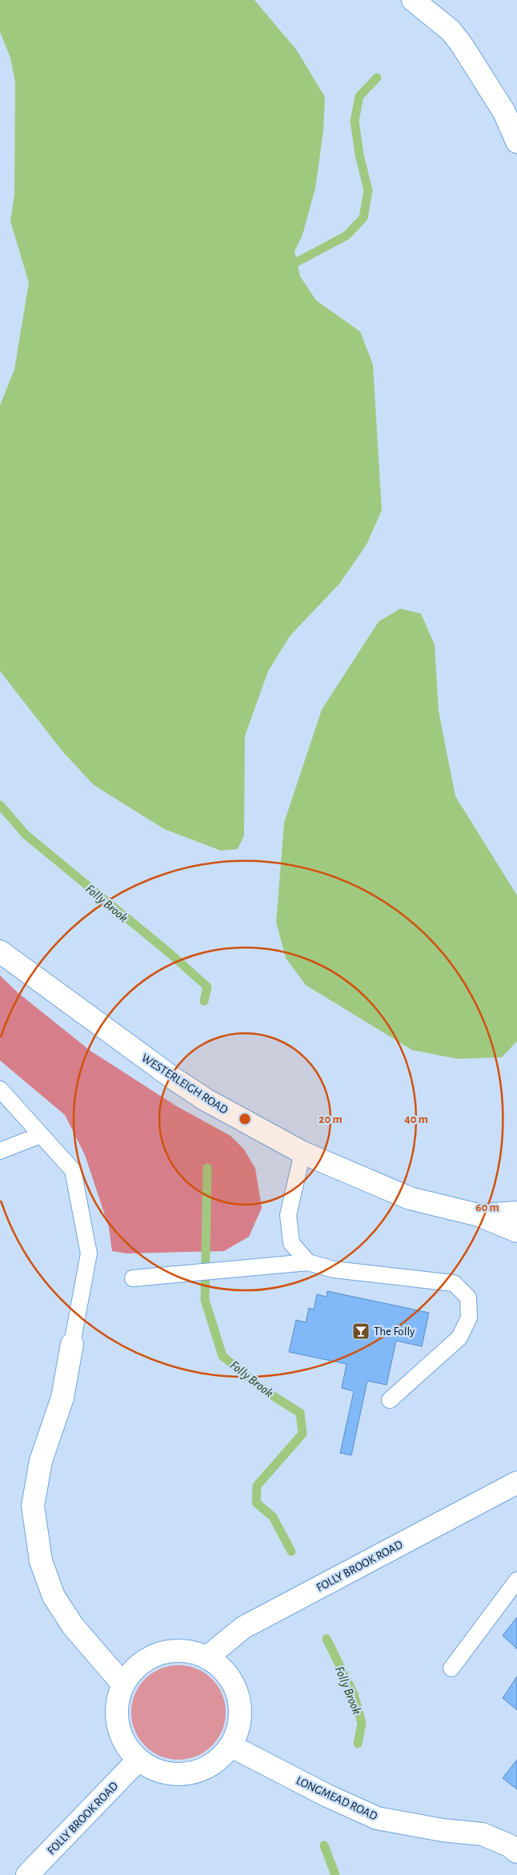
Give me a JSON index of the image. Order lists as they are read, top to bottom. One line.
{"streets":{"street":["WESTERLEIGH ROAD","FOLLY BROOK ROAD","LONGMEAD ROAD"]},"crossings":[["FOLLY BROOK ROAD","LONGMEAD ROAD"]],"water":["Folly Brook"],"places":{"bar":["The Folly"]},"rings":["20 m","40 m","60 m"]}
